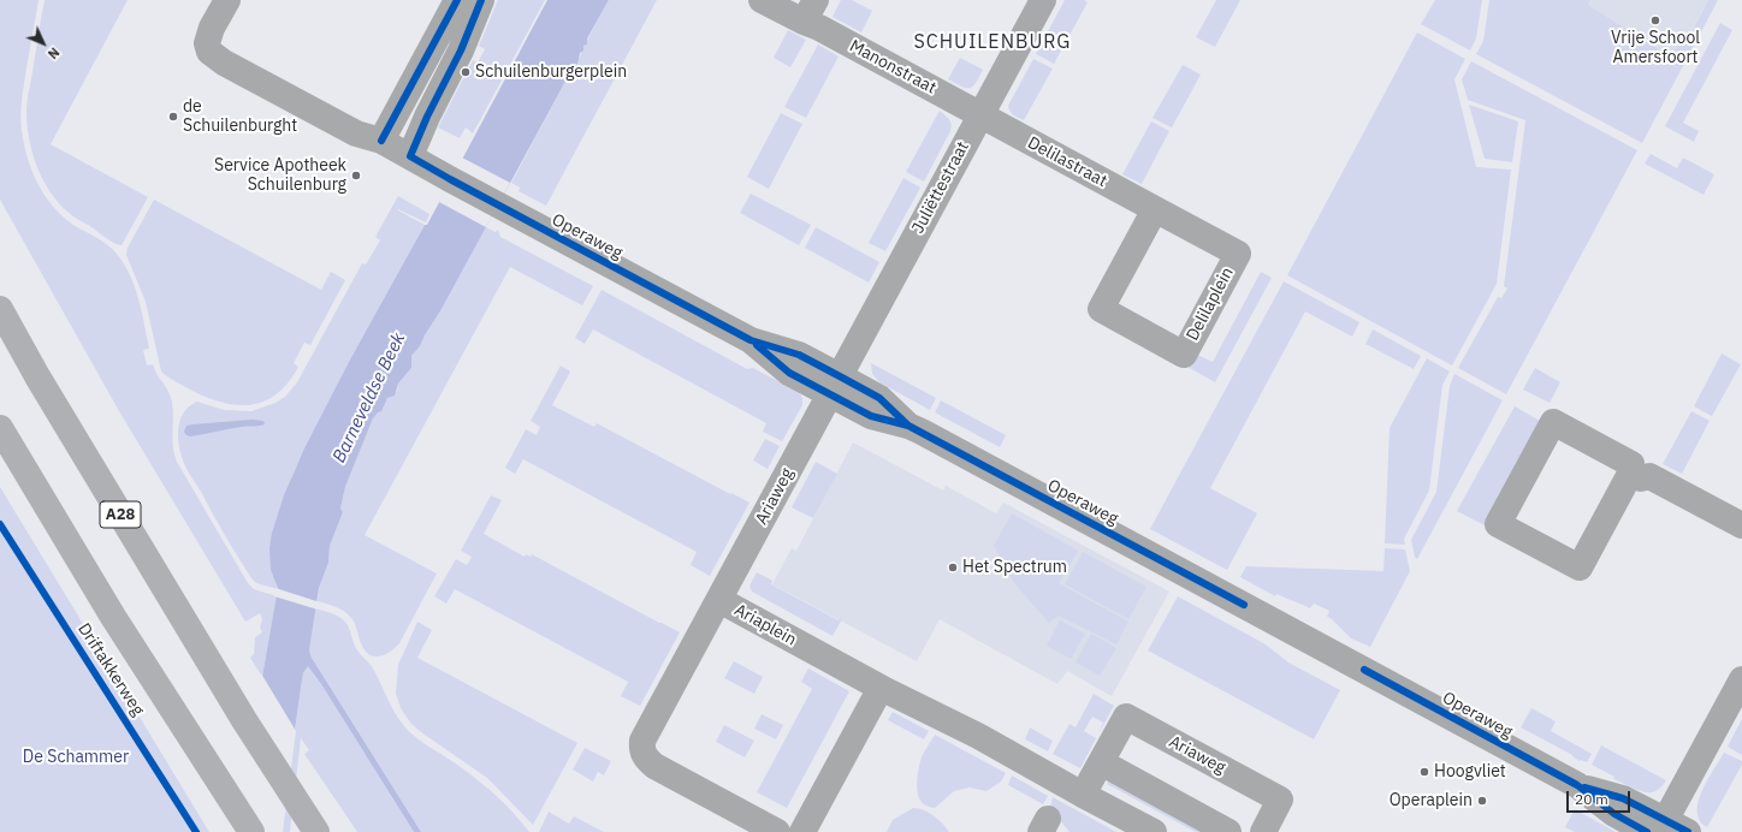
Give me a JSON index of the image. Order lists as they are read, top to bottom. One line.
{"streets":{"highway":["A28"],"street":["Manonstraat","Delilastraat","Juliëttestraat","Operaweg","Delilaplein","Ariaweg","Ariaplein"],"cycle path":["Driftakkerweg"]},"crossings":[["Manonstraat","Delilastraat"],["Manonstraat","Juliëttestraat"],["Delilastraat","Juliëttestraat"],["Delilastraat","Delilaplein"],["Juliëttestraat","Operaweg"],["Juliëttestraat","Ariaweg"],["Operaweg","Ariaweg"],["Ariaweg","Ariaplein"]],"districts":["SCHUILENBURG"],"water":["Barneveldse Beek"],"parks":["De Schammer"],"places":["Vrije School Amersfoort","Schuilenburgerplein","de Schuilenburght","Service Apotheek Schuilenburg","Het Spectrum","Hoogvliet","Operaplein"],"scale_bar":"20 m","north":"bottom right"}
